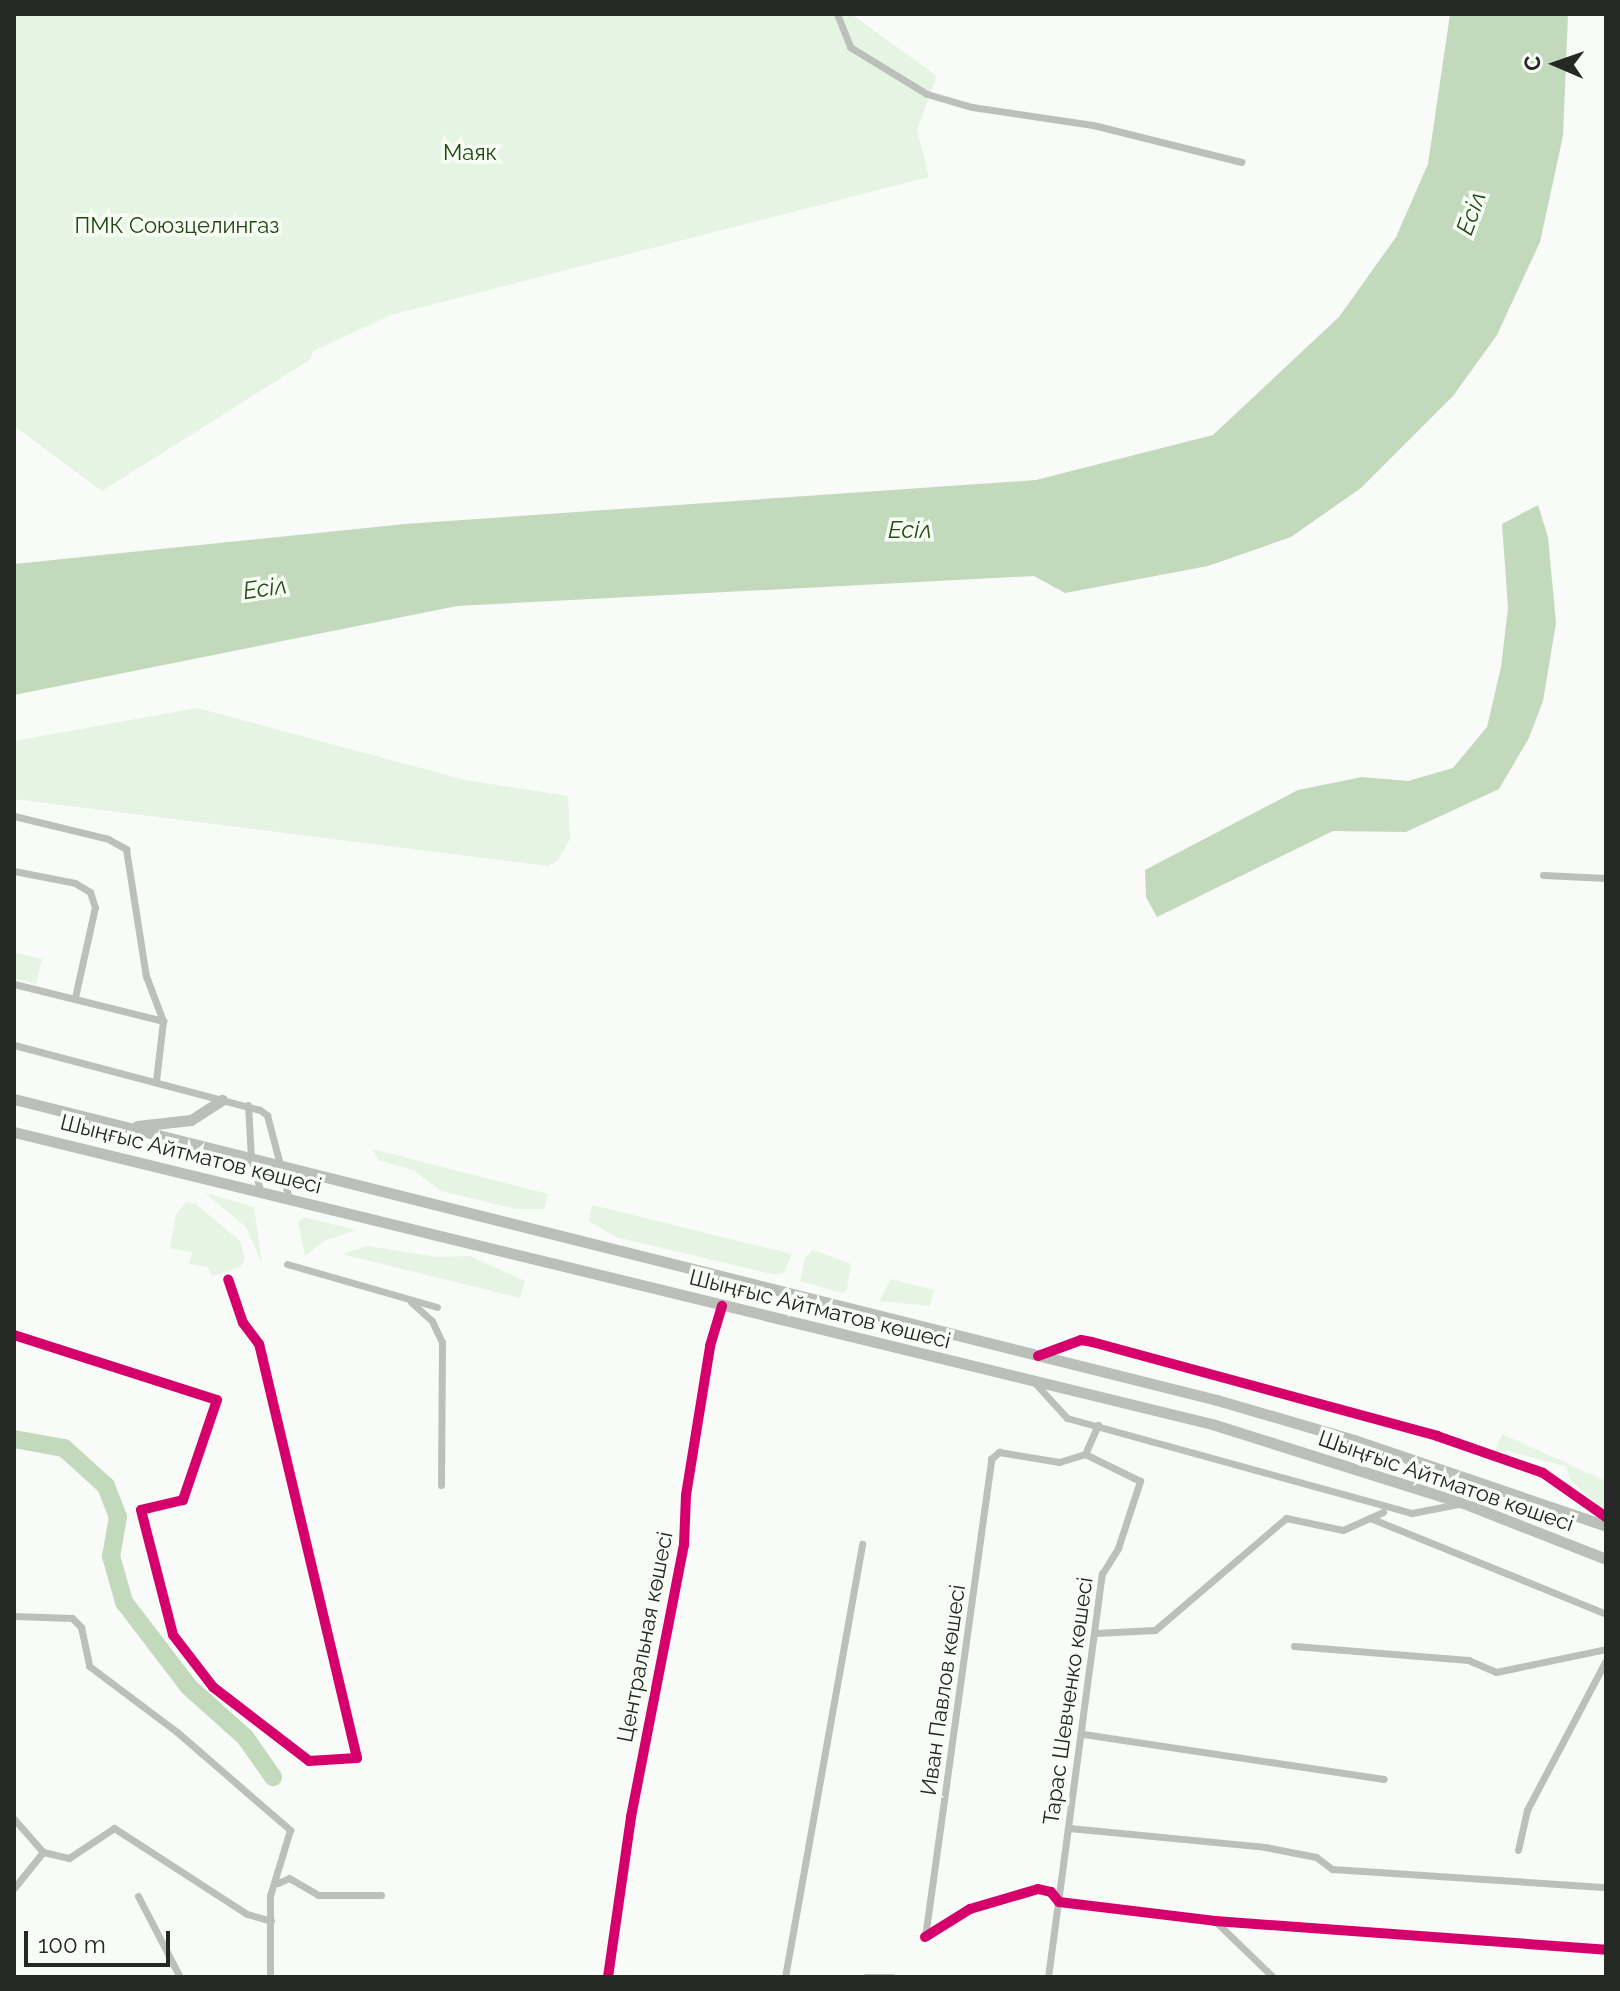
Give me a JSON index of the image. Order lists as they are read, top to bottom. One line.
{"streets":{"main road":["Шыңғыс Айтматов көшесі"],"street":["Центральная көшесі","Иван Павлов көшесі","Тарас Шевченко көшесі"]},"crossings":[["Шыңғыс Айтматов көшесі","Центральная көшесі"],["Иван Павлов көшесі","Тарас Шевченко көшесі"]],"water":["Есіл"],"parks":["Маяк","ПМК Союзцелингаз"],"scale_bar":"100 m","north":"left"}
